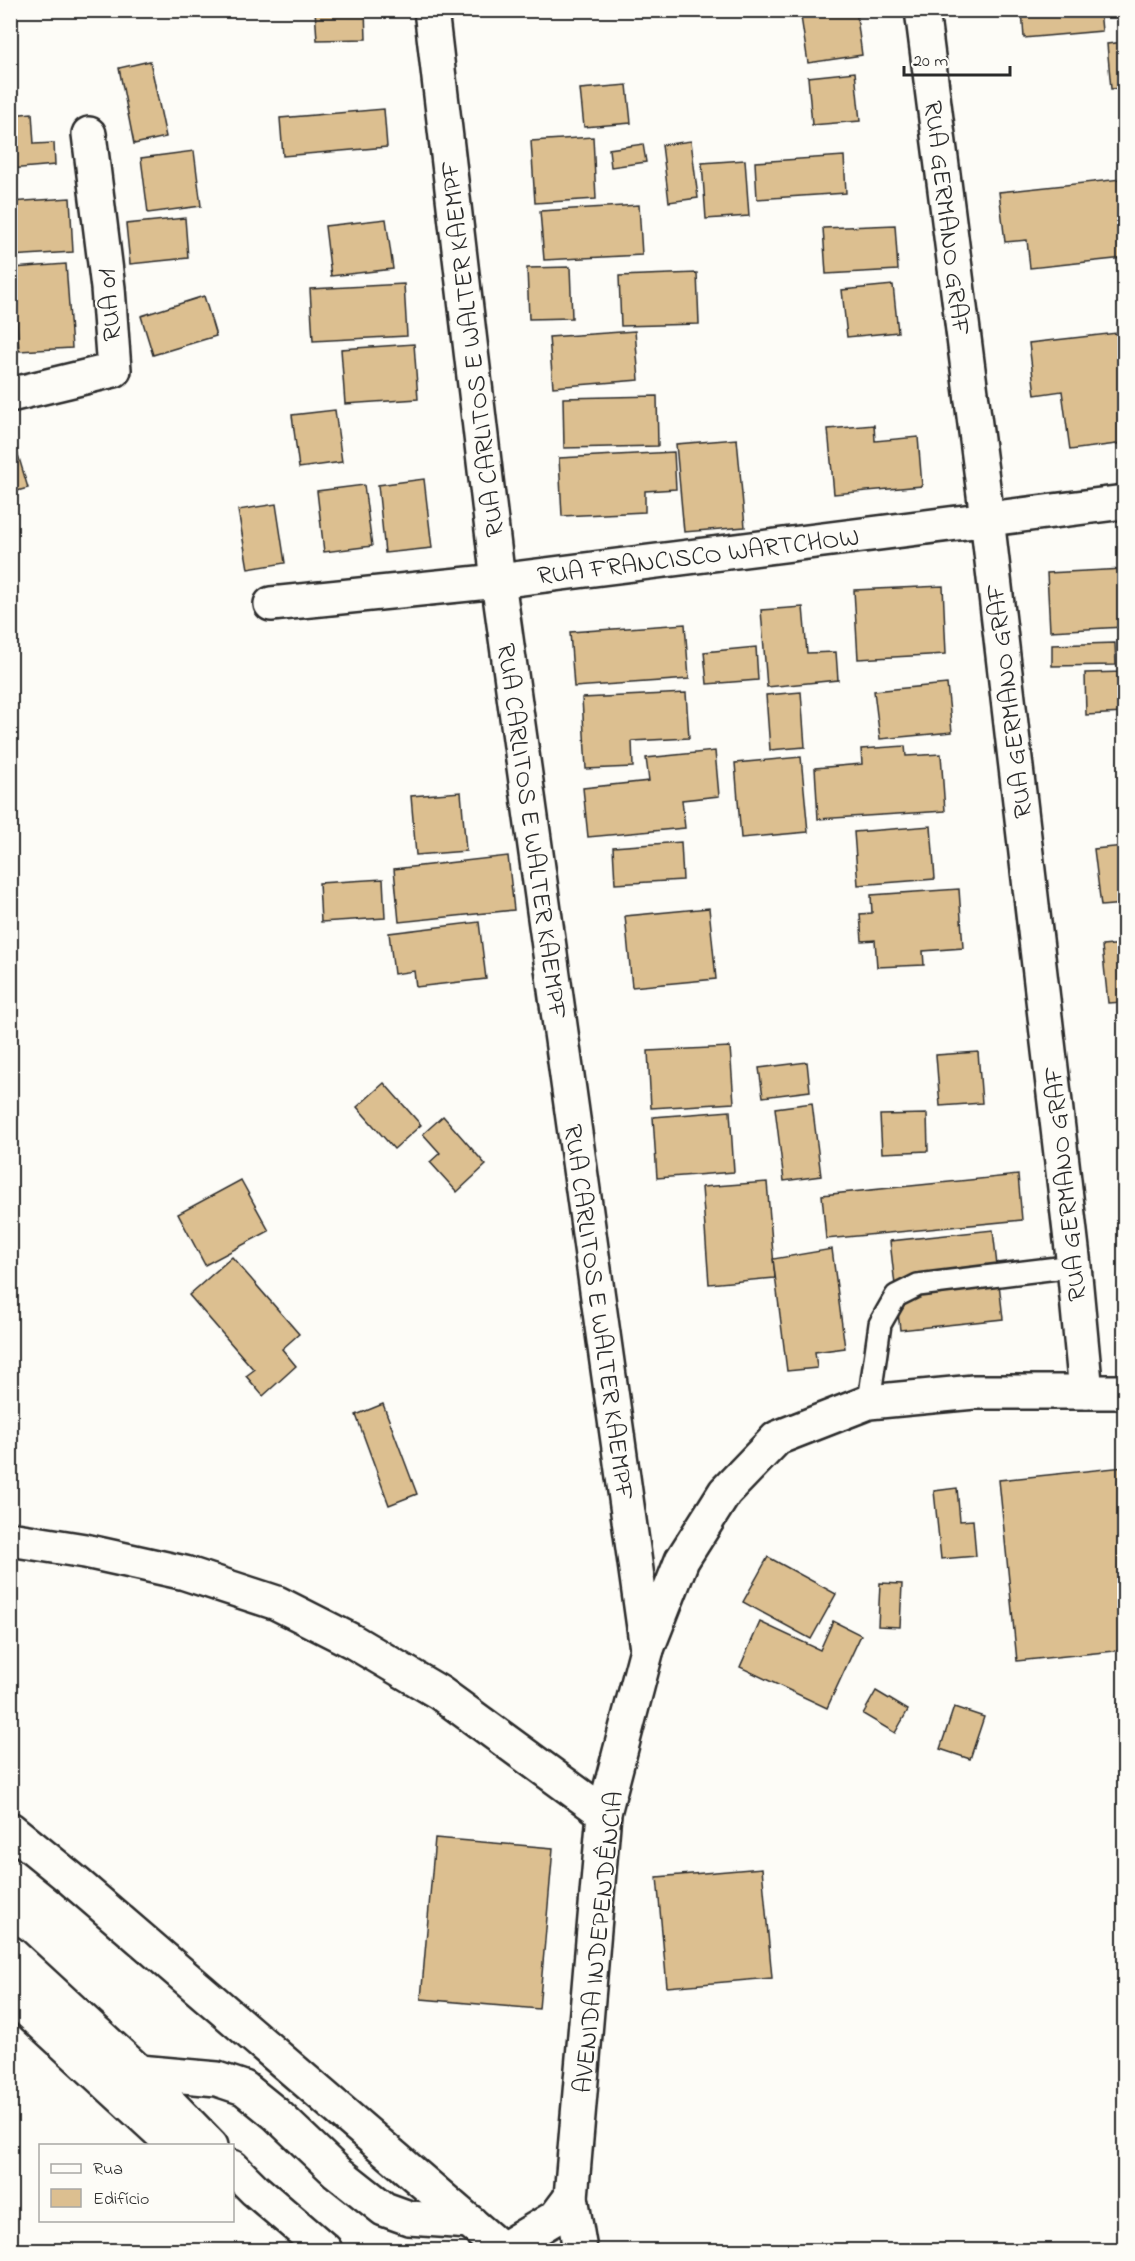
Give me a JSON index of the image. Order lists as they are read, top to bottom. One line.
{"streets":{"main road":["RUA GERMANO GRAF","RUA 01","RUA CARLITOS E WALTER KAEMPF","RUA FRANCISCO WARTCHOW","AVENIDA INDEPENDÊNCIA"]},"crossings":[["RUA GERMANO GRAF","RUA FRANCISCO WARTCHOW"],["RUA GERMANO GRAF","AVENIDA INDEPENDÊNCIA"],["RUA CARLITOS E WALTER KAEMPF","RUA FRANCISCO WARTCHOW"],["RUA CARLITOS E WALTER KAEMPF","AVENIDA INDEPENDÊNCIA"]],"legend":["Rua","Edifício"],"scale_bar":"20 m"}
